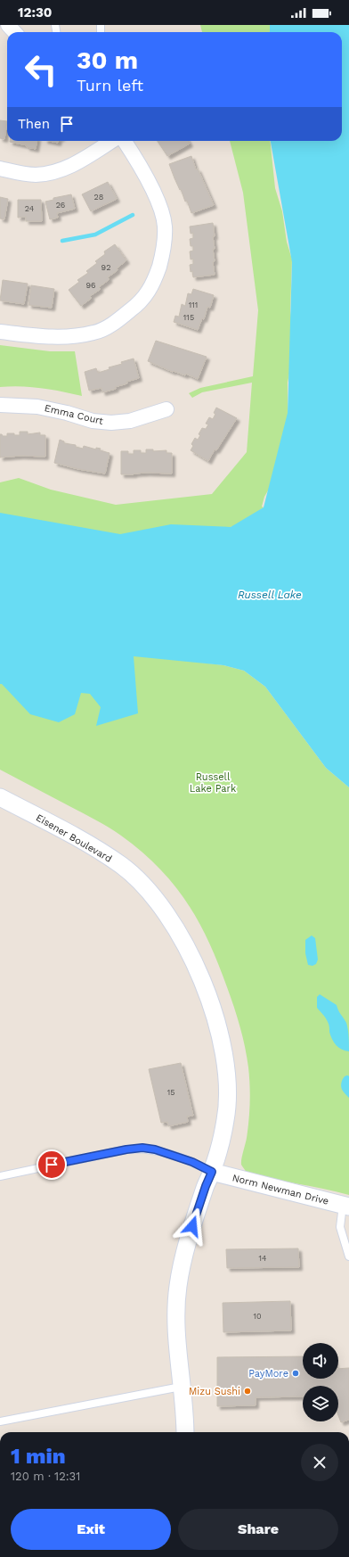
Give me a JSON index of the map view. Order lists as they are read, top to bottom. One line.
{"streets":{"street":["Emma Court","Eisener Boulevard","Norm Newman Drive"]},"crossings":[["Eisener Boulevard","Norm Newman Drive"]],"water":["Russell Lake"],"parks":["Russell Lake Park"],"places":["PayMore","Mizu Sushi"],"house_numbers":["28","26","24","92","96","111","115","15","14","10"],"page":{"status":"12:30","turn":["30 m","Turn left"],"then":"Then","heading":["1 min","120 m · 12:31"],"buttons":["Exit","Share"]}}
